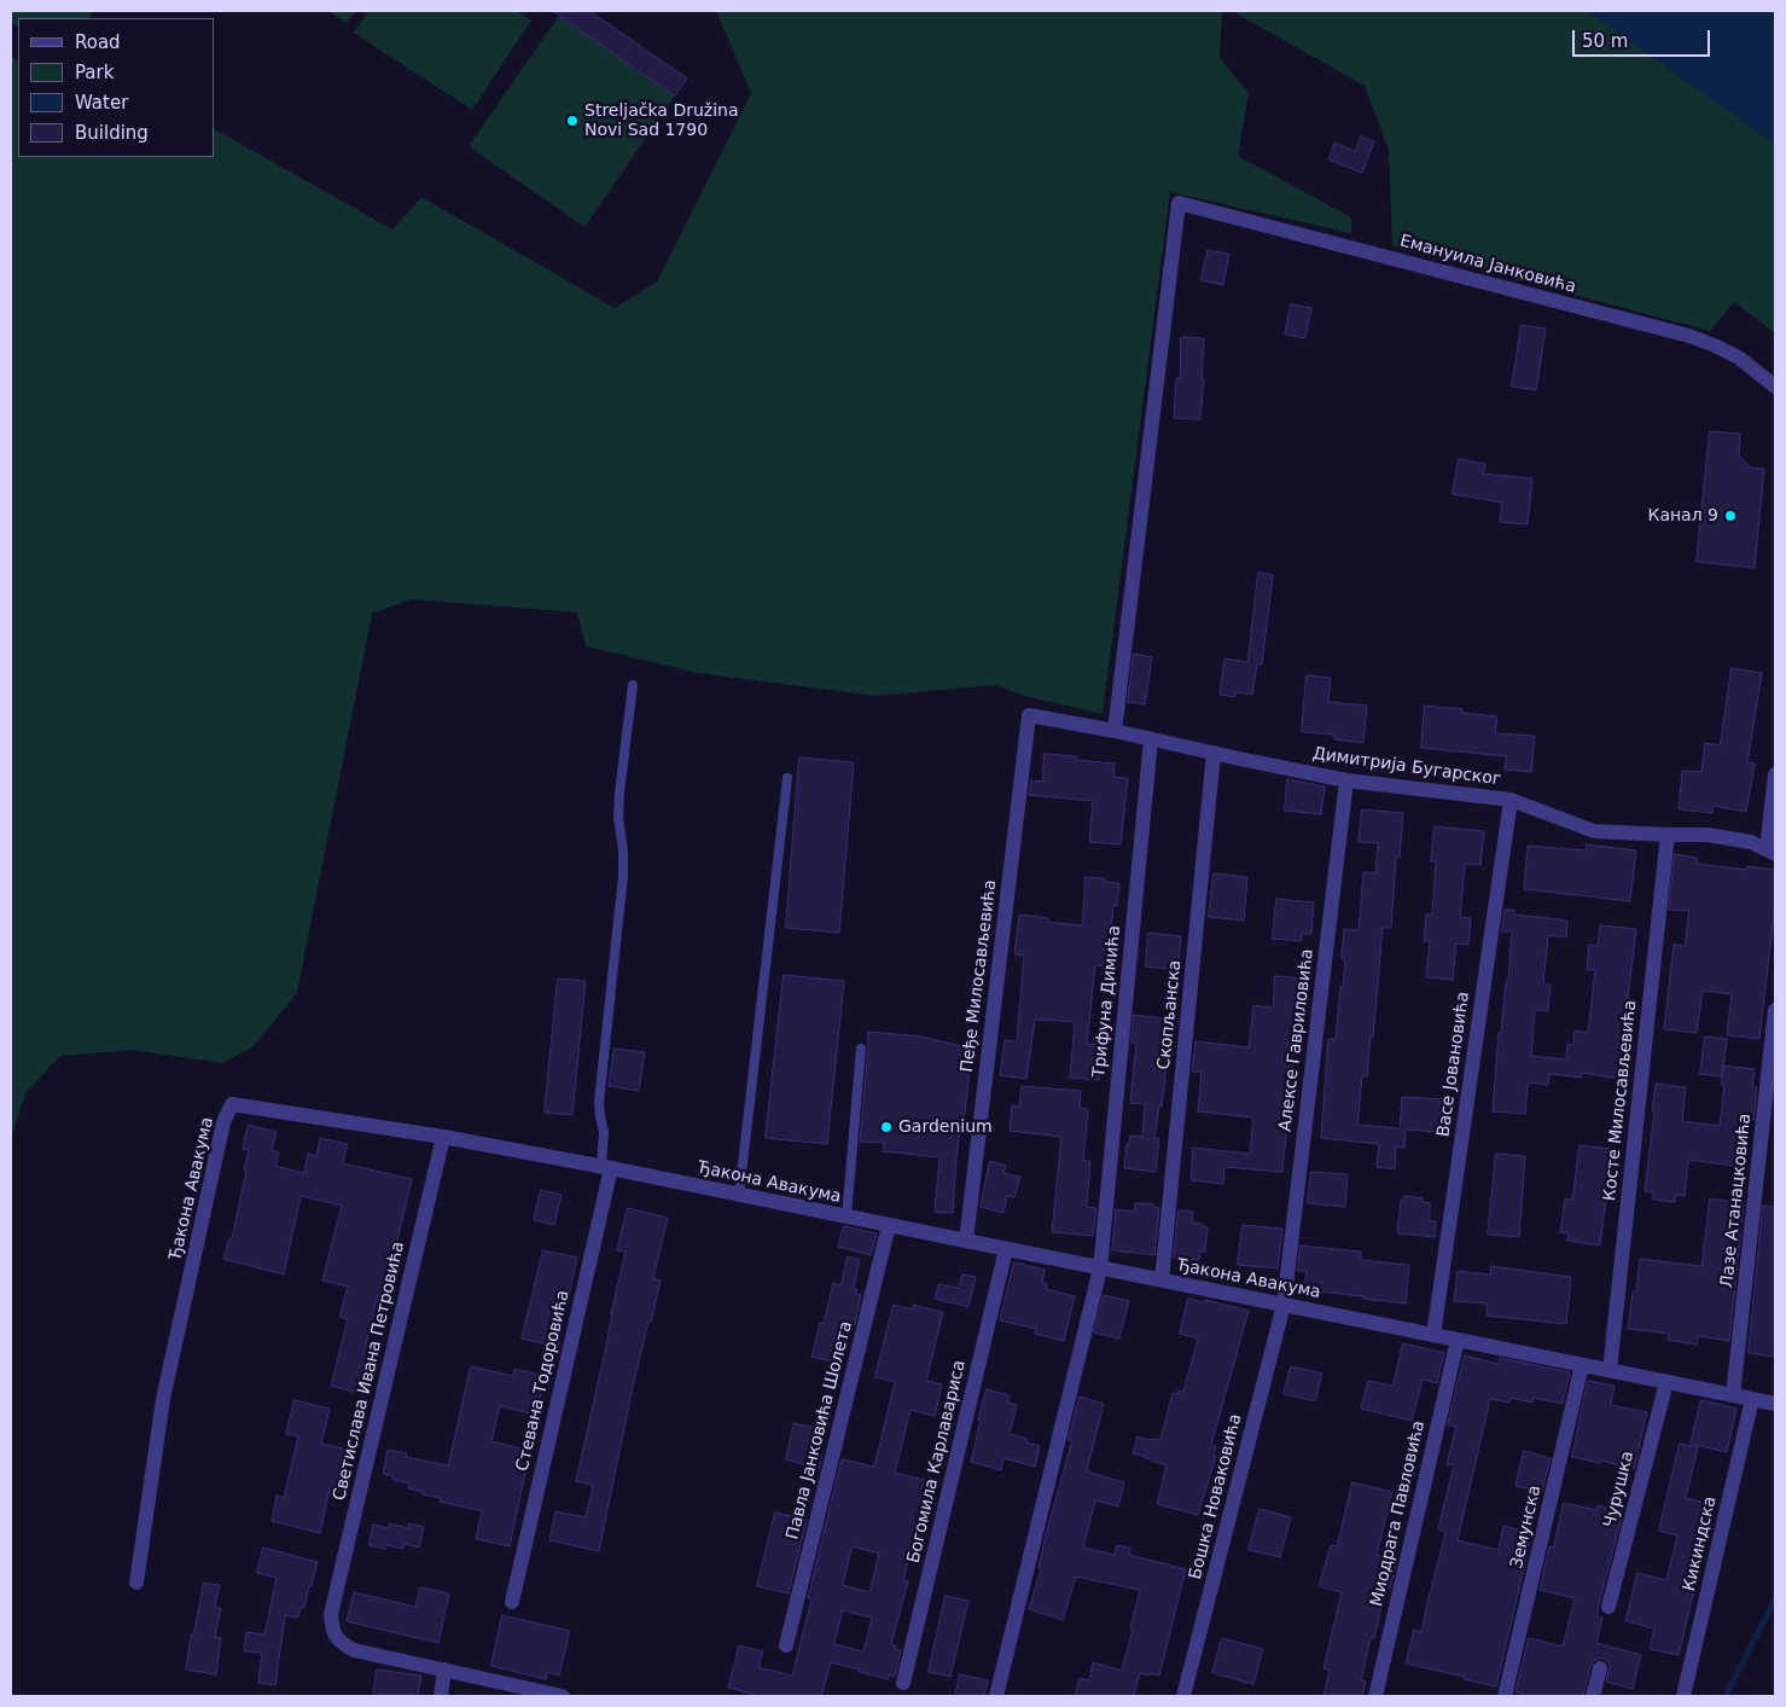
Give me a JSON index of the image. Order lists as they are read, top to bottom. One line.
{"streets":{"street":["Емануила Јанковића","Димитрија Бугарског","Пеђе Милосављевића","Трифуна Димића","Скопљанска","Алексе Гавриловића","Васе Јовановића","Косте Милосављевића","Ђакона Авакума","Лазе Атанацковића","Светислава Ивана Петровића","Стевана Тодоровића","Павла Јанковића Шолета","Богомила Карлавариса","Чурушка","Бошка Новаковића","Миодрага Павловића","Земунска","Кикиндска"]},"crossings":[["Емануила Јанковића","Димитрија Бугарског"],["Димитрија Бугарског","Пеђе Милосављевића"],["Димитрија Бугарског","Трифуна Димића"],["Димитрија Бугарског","Скопљанска"],["Димитрија Бугарског","Алексе Гавриловића"],["Димитрија Бугарског","Васе Јовановића"],["Димитрија Бугарског","Косте Милосављевића"],["Пеђе Милосављевића","Ђакона Авакума"],["Трифуна Димића","Ђакона Авакума"],["Скопљанска","Ђакона Авакума"],["Алексе Гавриловића","Ђакона Авакума"],["Алексе Гавриловића","Бошка Новаковића"],["Васе Јовановића","Ђакона Авакума"],["Косте Милосављевића","Ђакона Авакума"],["Ђакона Авакума","Лазе Атанацковића"],["Ђакона Авакума","Светислава Ивана Петровића"],["Ђакона Авакума","Стевана Тодоровића"],["Ђакона Авакума","Павла Јанковића Шолета"],["Ђакона Авакума","Богомила Карлавариса"],["Ђакона Авакума","Чурушка"],["Ђакона Авакума","Бошка Новаковића"],["Ђакона Авакума","Миодрага Павловића"],["Ђакона Авакума","Земунска"],["Ђакона Авакума","Кикиндска"]],"places":["Streljačka Družina Novi Sad 1790","Канал 9","Gardenium"],"legend":["Road","Park","Water","Building"],"scale_bar":"50 m"}
